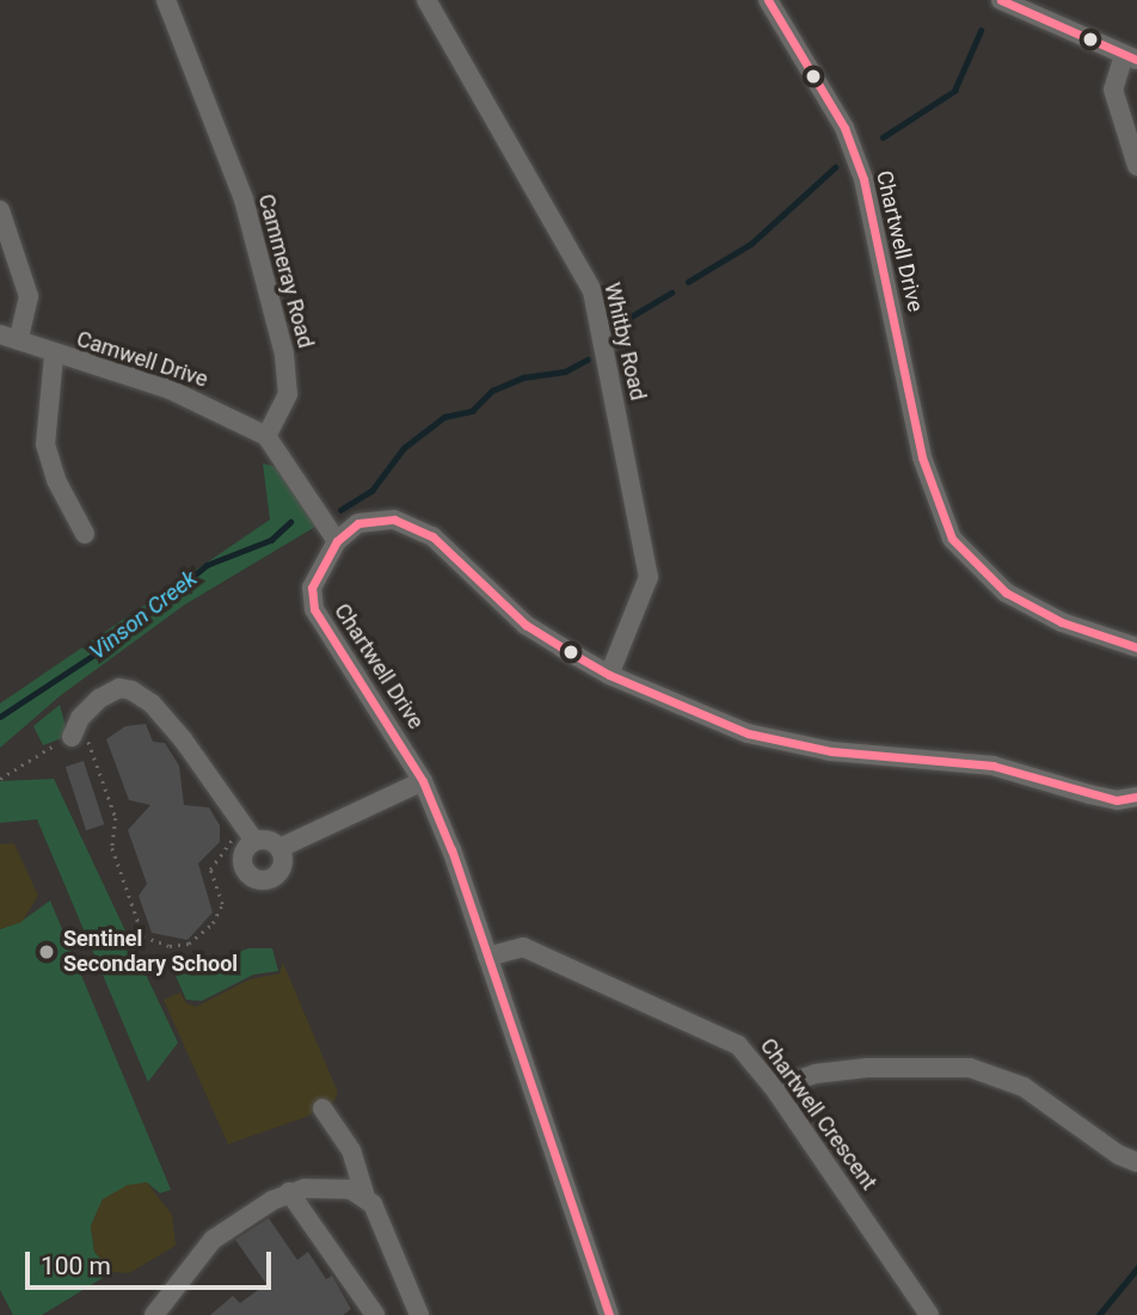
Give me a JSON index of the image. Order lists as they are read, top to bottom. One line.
{"streets":{"street":["Chartwell Drive","Cammeray Road","Whitby Road","Camwell Drive","Chartwell Crescent"]},"crossings":[["Chartwell Drive","Chartwell Crescent"],["Cammeray Road","Camwell Drive"]],"water":["Vinson Creek"],"places":["Sentinel Secondary School"],"scale_bar":"100 m"}
